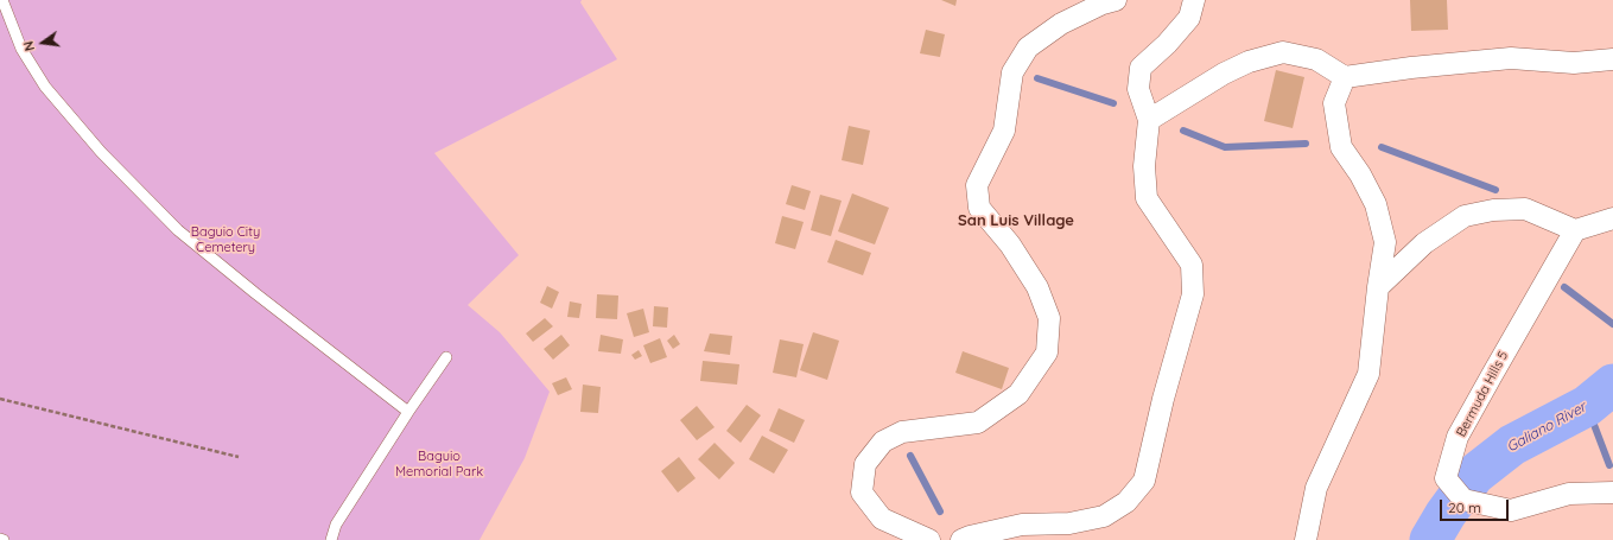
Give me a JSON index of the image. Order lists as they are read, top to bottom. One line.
{"streets":{"street":["Bermuda Hills 5"]},"districts":["San Luis Village"],"water":["Galiano River"],"parks":["Baguio City Cemetery","Baguio Memorial Park"],"scale_bar":"20 m","north":"left"}
